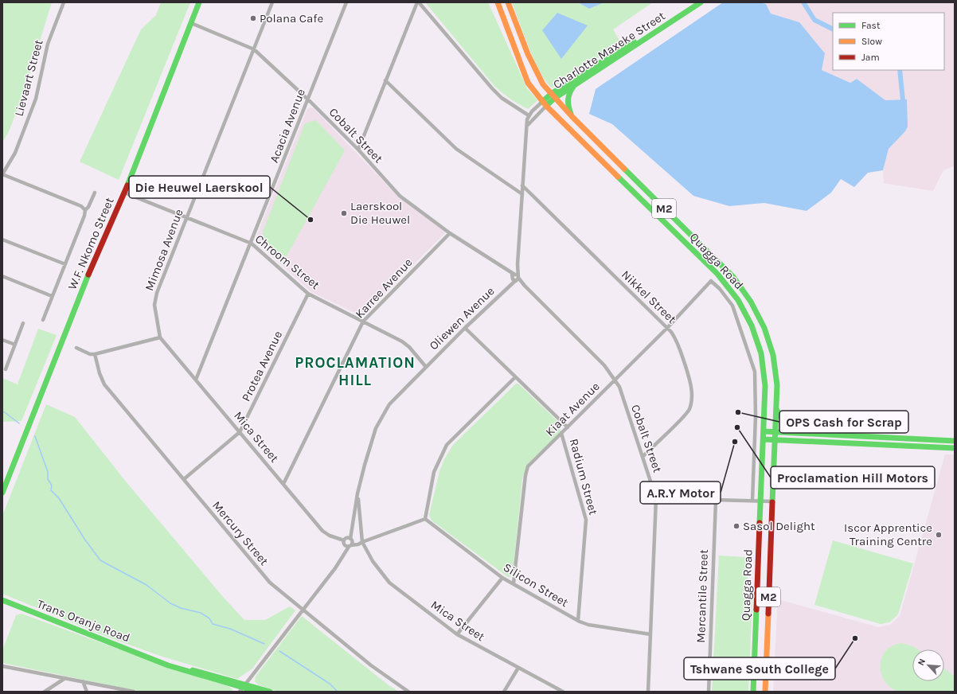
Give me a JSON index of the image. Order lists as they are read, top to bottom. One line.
{"streets":{"main road":["Charlotte Maxeke Street","M2","W.F. Nkomo Street","Quagga Road","Trans Oranje Road"],"street":["Lievaart Street","Acacia Avenue","Cobalt Street","Mimosa Avenue","Chroom Street","Karree Avenue","Nikkel Street","Oliewen Avenue","Protea Avenue","Kiaat Avenue","Mica Street","Radium Street","Mercury Street","Silicon Street","Mercantile Street"]},"crossings":[["Charlotte Maxeke Street","Quagga Road"],["Acacia Avenue","Cobalt Street"],["Acacia Avenue","Chroom Street"],["Acacia Avenue","Mica Street"],["Cobalt Street","W.F. Nkomo Street"],["Cobalt Street","Mimosa Avenue"],["Cobalt Street","Karree Avenue"],["Cobalt Street","Nikkel Street"],["Cobalt Street","Oliewen Avenue"],["Cobalt Street","Kiaat Avenue"],["Cobalt Street","Silicon Street"],["W.F. Nkomo Street","Chroom Street"],["Mimosa Avenue","Chroom Street"],["Mimosa Avenue","Mica Street"],["Chroom Street","Karree Avenue"],["Chroom Street","Oliewen Avenue"],["Chroom Street","Protea Avenue"],["Karree Avenue","Mica Street"],["Nikkel Street","Kiaat Avenue"],["Oliewen Avenue","Mica Street"],["Oliewen Avenue","Radium Street"],["Oliewen Avenue","Mercury Street"],["Oliewen Avenue","Trans Oranje Road"],["Protea Avenue","Mica Street"],["Protea Avenue","Mercury Street"],["Kiaat Avenue","Radium Street"],["Kiaat Avenue","Silicon Street"],["Radium Street","Silicon Street"]],"districts":["PROCLAMATION HILL"],"places":["Polana Cafe","Laerskool Die Heuwel","Die Heuwel Laerskool","OPS Cash for Scrap","Proclamation Hill Motors","A.R.Y Motor","Sasol Delight","Iscor Apprentice Training Centre","Tshwane South College"],"legend":["Fast","Slow","Jam"],"north":"top left"}
